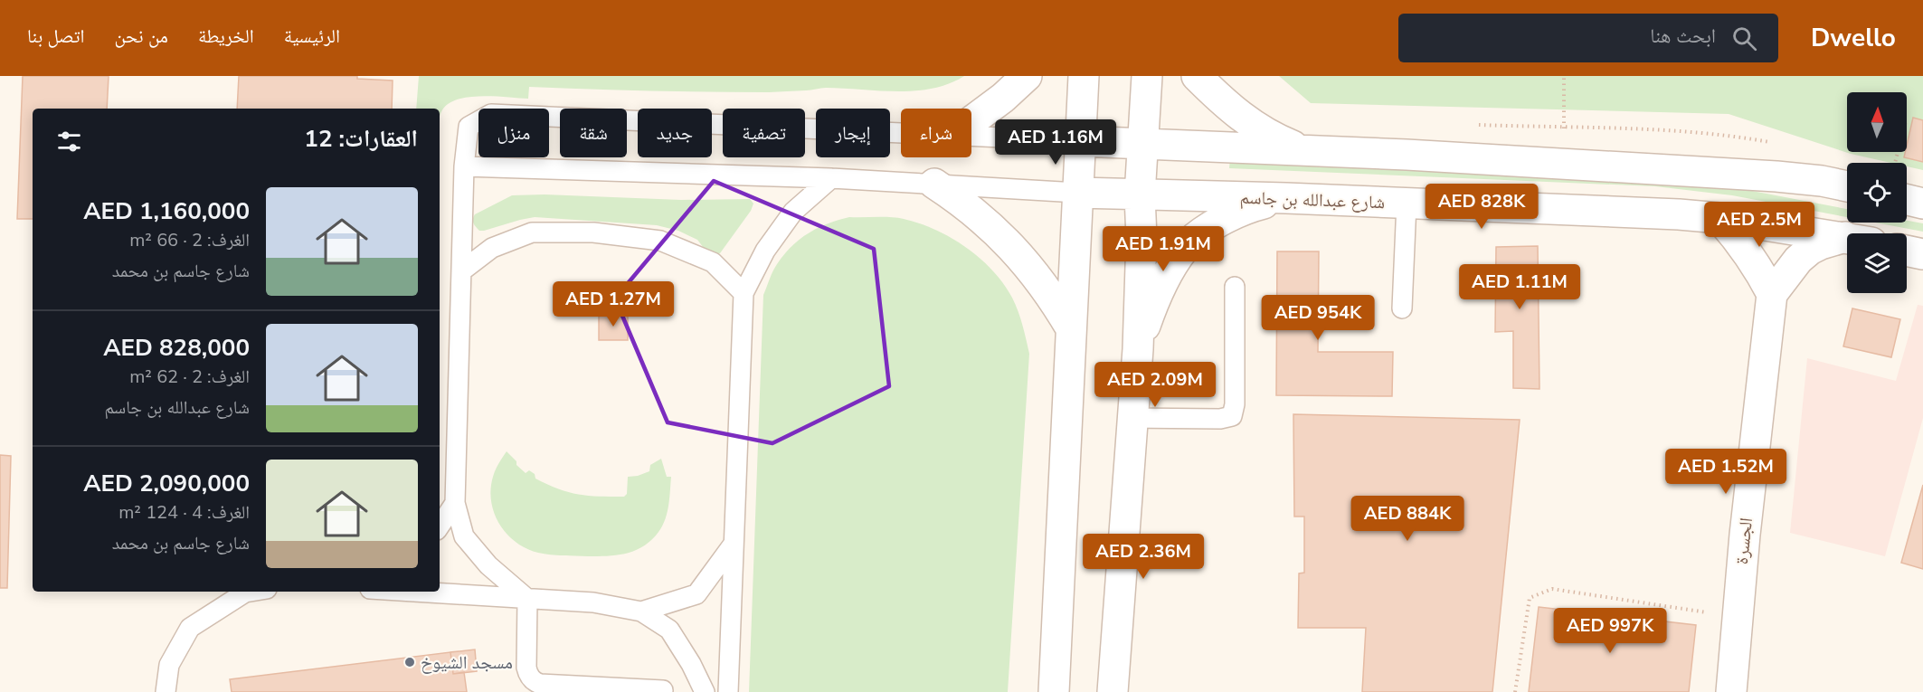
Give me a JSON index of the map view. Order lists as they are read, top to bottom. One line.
{"streets":{"street":["شارع عبدالله بن جاسم","الجسرة"]},"places":["مسجد الشيوخ"],"north":"top","page":{"header":"Dwello","search":"ابحث هنا","nav":["الرئيسية","الخريطة","من نحن","اتصل بنا"],"chip":["شراء","إيجار","تصفية","جديد","شقة","منزل"],"heading":"العقارات: 12","price":["AED 1.16M","AED 828K","AED 2.5M","AED 1.91M","AED 1.11M","AED 1.27M","AED 954K","AED 2.09M","AED 1.52M","AED 884K","AED 2.36M","AED 997K"],"list":[{"name":"AED 1,160,000","note":"الغرف: 2 · 66 m² · شارع جاسم بن محمد"},{"name":"AED 828,000","note":"الغرف: 2 · 62 m² · شارع عبدالله بن جاسم"},{"name":"AED 2,090,000","note":"الغرف: 4 · 124 m² · شارع جاسم بن محمد"}]}}
